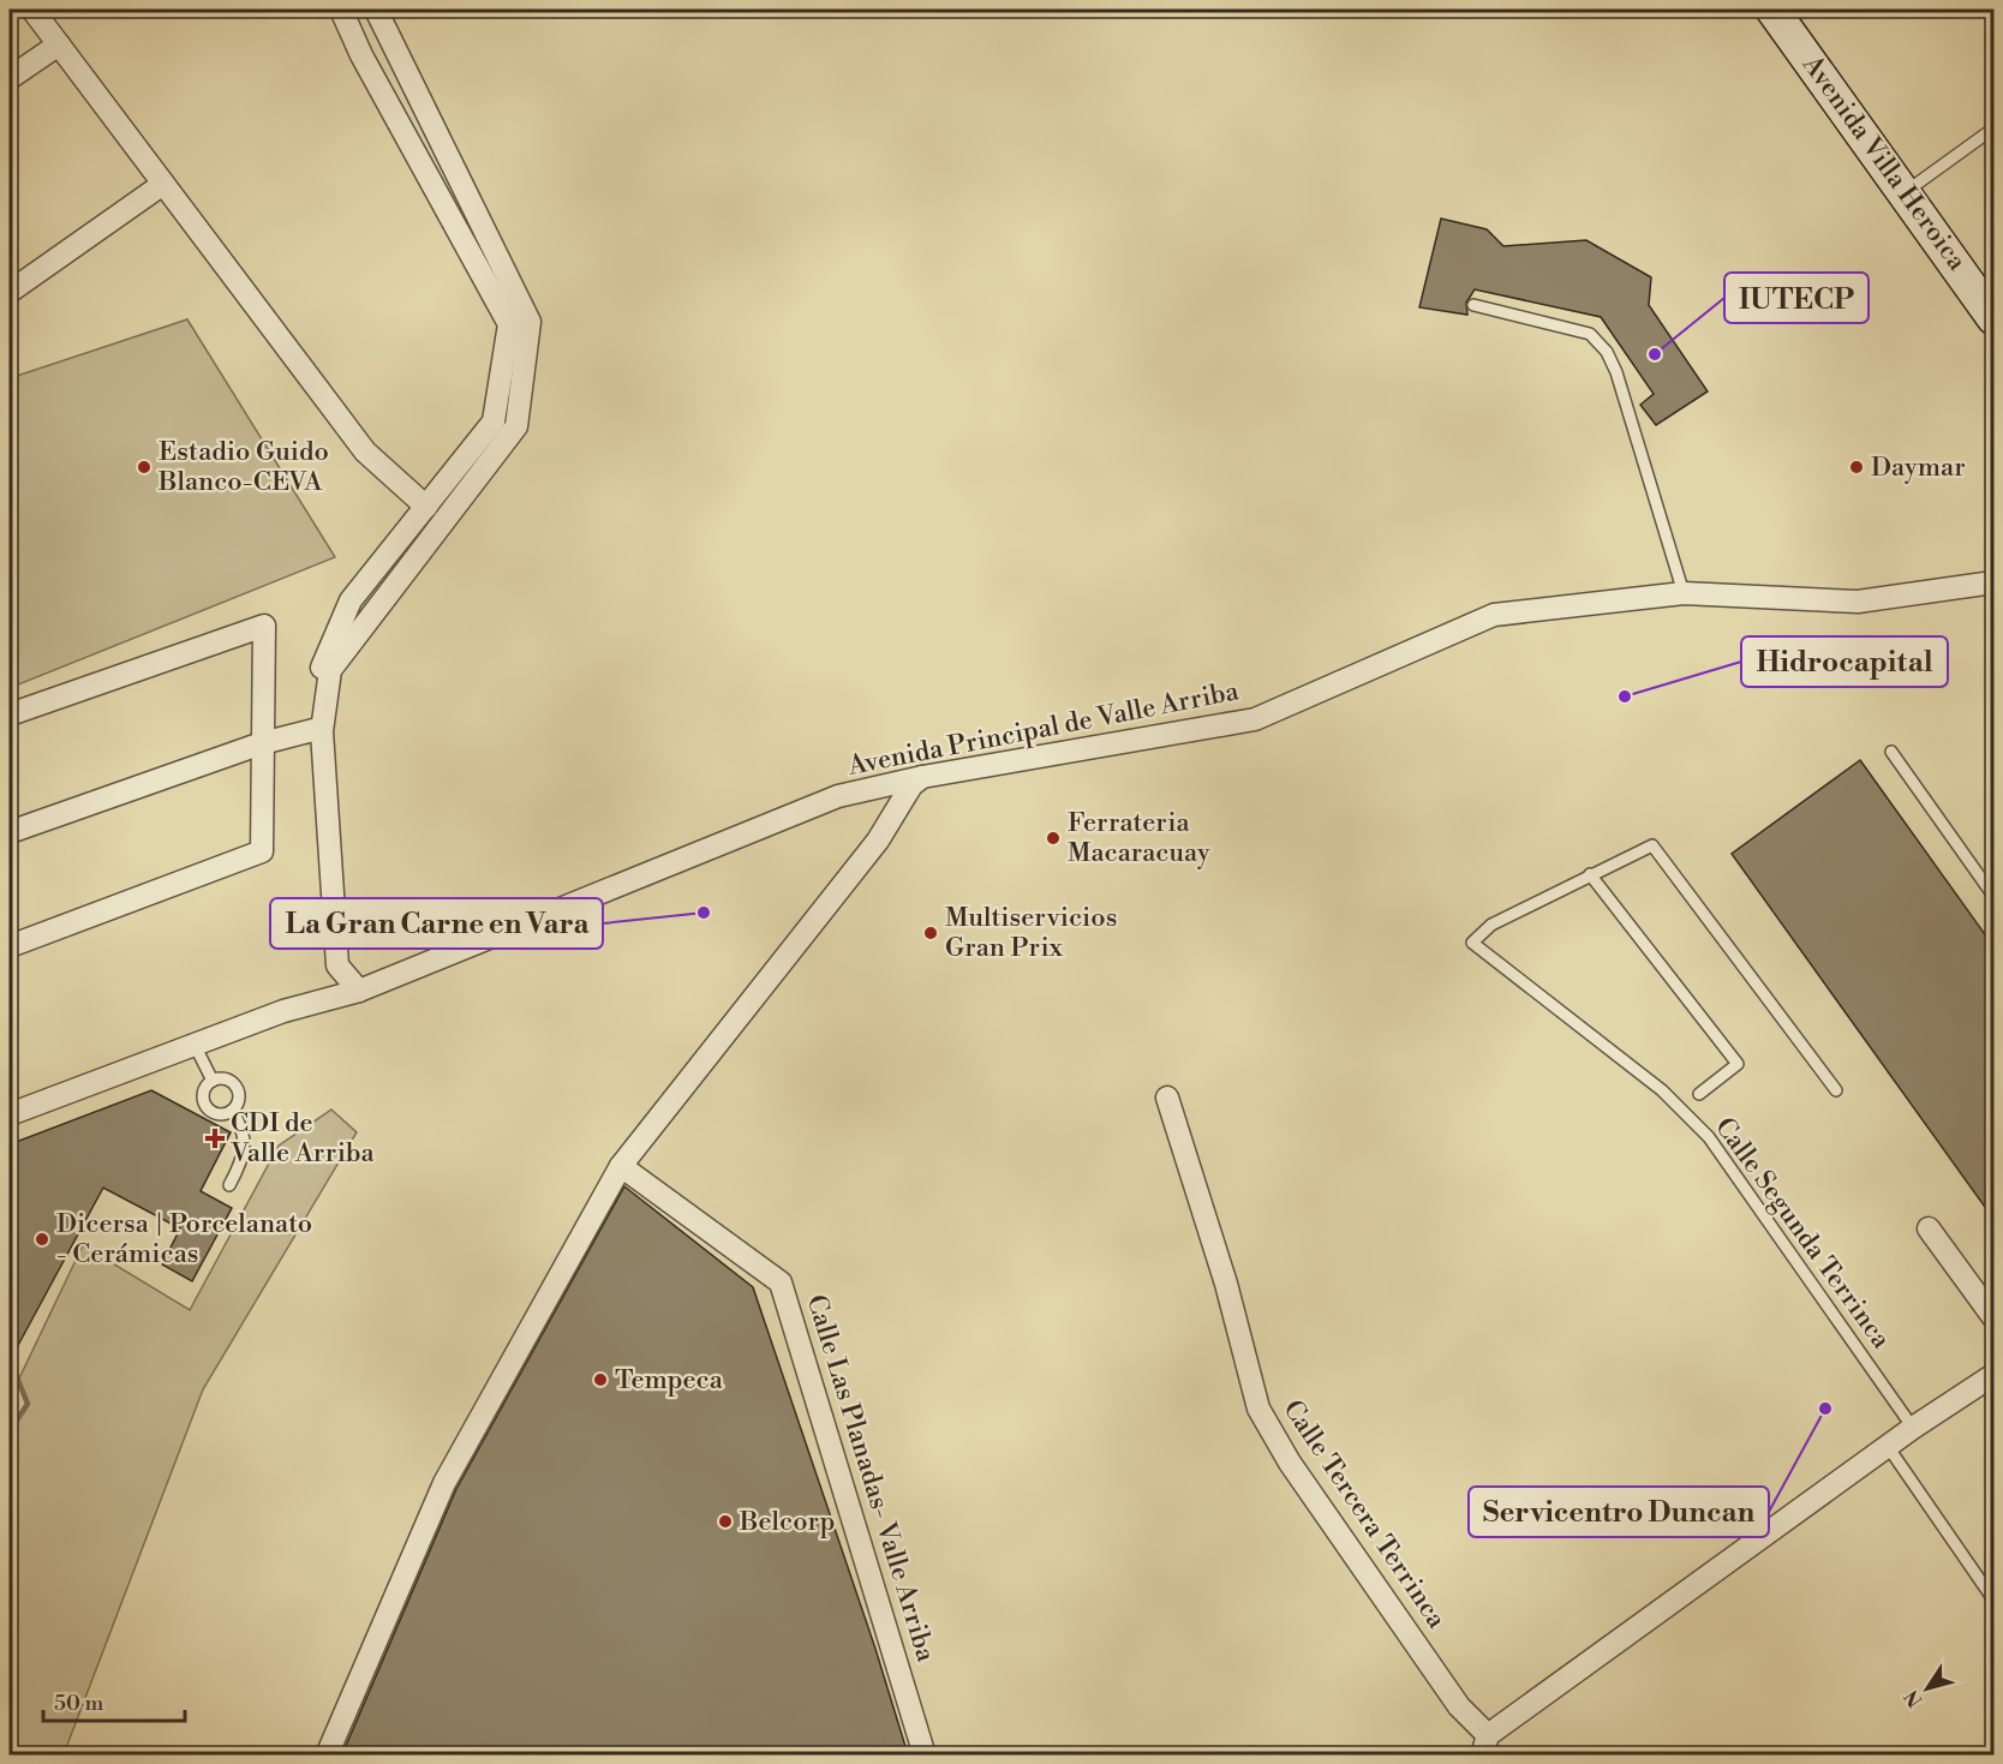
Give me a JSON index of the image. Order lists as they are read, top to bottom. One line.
{"streets":{"main road":["Avenida Villa Heroica"],"street":["Avenida Principal de Valle Arriba","Calle Las Planadas- Valle Arriba","Calle Tercera Terrinca"],"lane":["Calle Segunda Terrinca"]},"places":{"other":["IUTECP","Estadio Guido Blanco-CEVA","Daymar","Hidrocapital","Ferrateria Macaracuay","La Gran Carne en Vara","Multiservicios Gran Prix","Dicersa | Porcelanato - Cerámicas","Tempeca","Servicentro Duncan","Belcorp"],"health":["CDI de Valle Arriba"]},"scale_bar":"50 m","north":"bottom left"}
